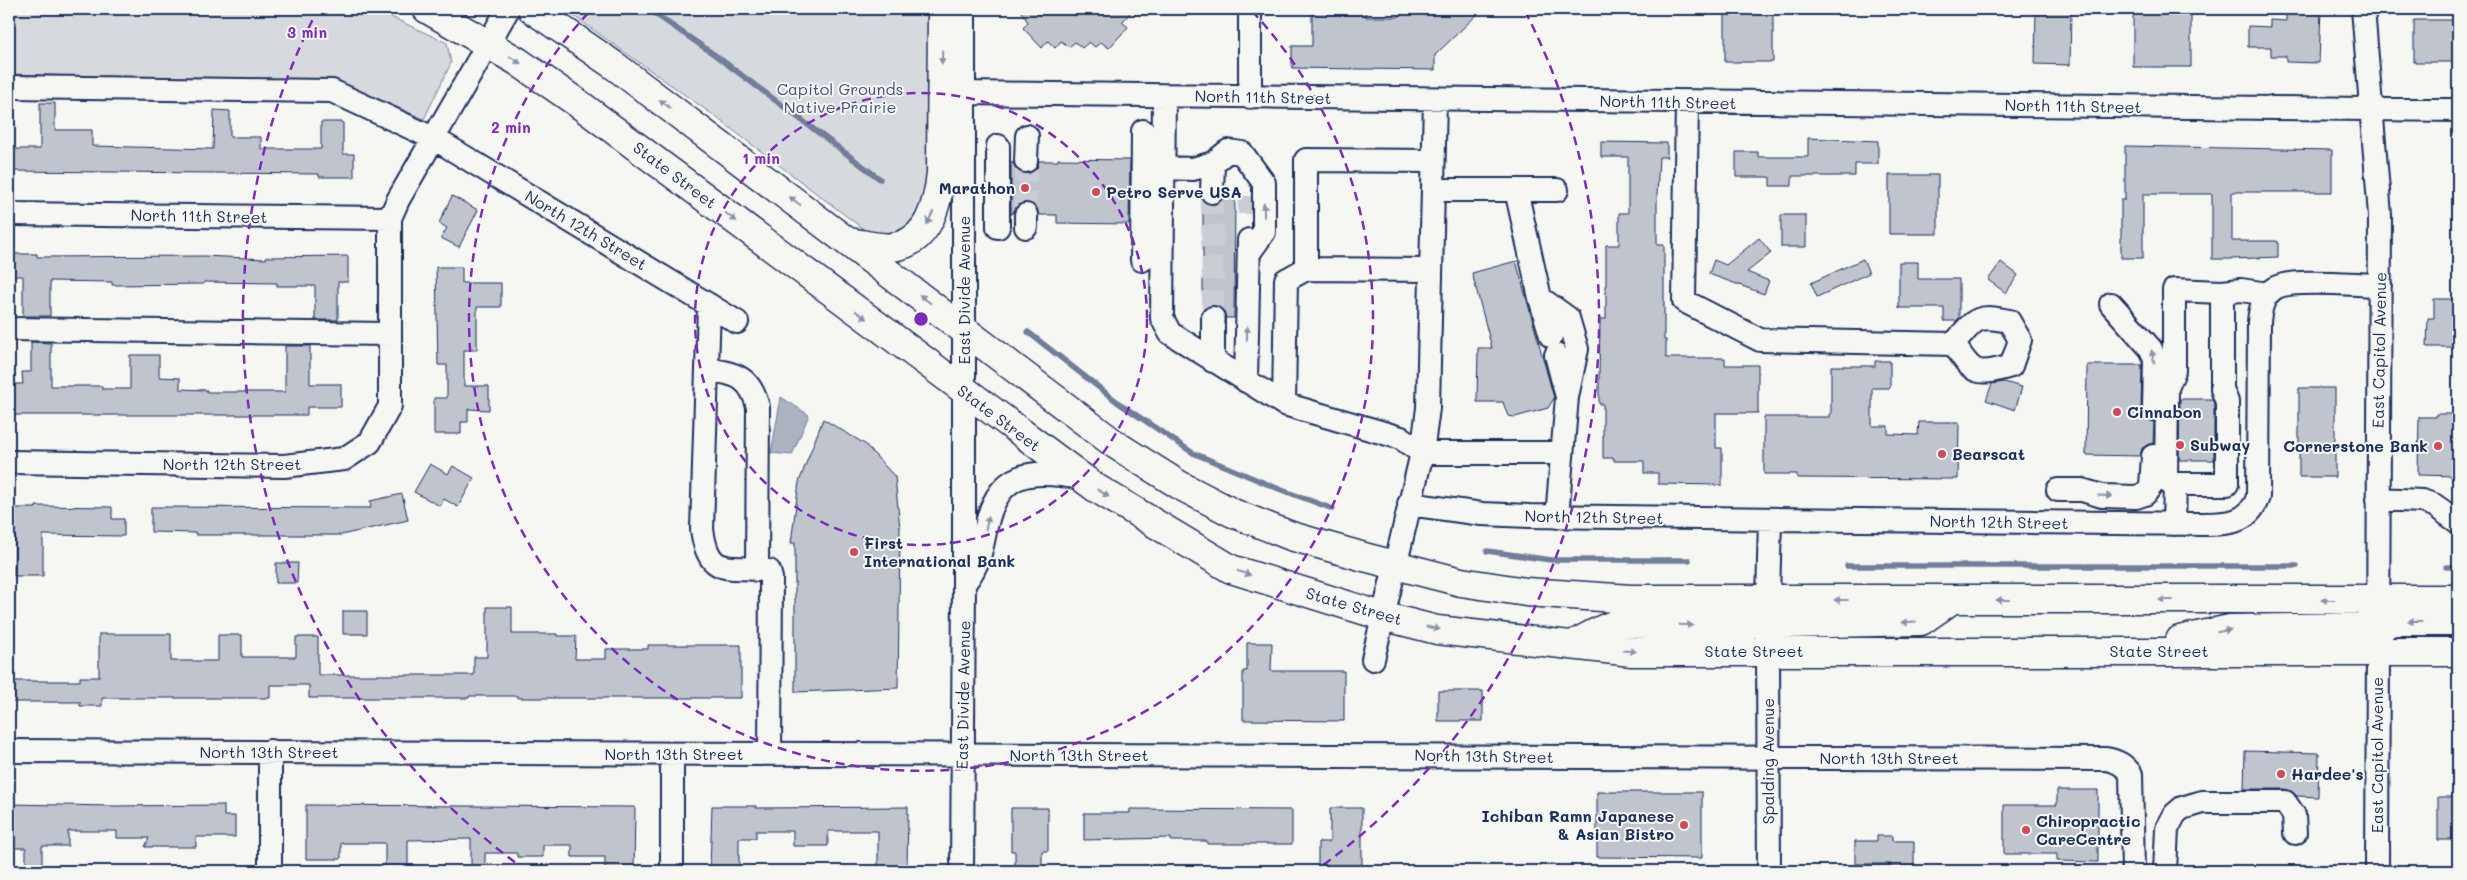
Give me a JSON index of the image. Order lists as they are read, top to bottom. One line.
{"streets":{"main road":["State Street"],"street":["North 11th Street","North 12th Street","East Divide Avenue","East Capitol Avenue","North 13th Street","Spalding Avenue"]},"crossings":[["North 11th Street","North 12th Street"],["North 11th Street","East Divide Avenue"],["North 11th Street","East Capitol Avenue"],["State Street","North 12th Street"],["State Street","East Divide Avenue"],["State Street","East Capitol Avenue"],["State Street","Spalding Avenue"],["East Divide Avenue","North 13th Street"],["North 13th Street","Spalding Avenue"]],"parks":["Capitol Grounds Native Prairie"],"places":["Marathon","Petro Serve USA","Cinnabon","Subway","Cornerstone Bank","Bearscat","First International Bank","Hardee's","Ichiban Ramn Japanese & Asian Bistro","Chiropractic CareCentre"],"rings":["3 min","2 min","1 min"]}
